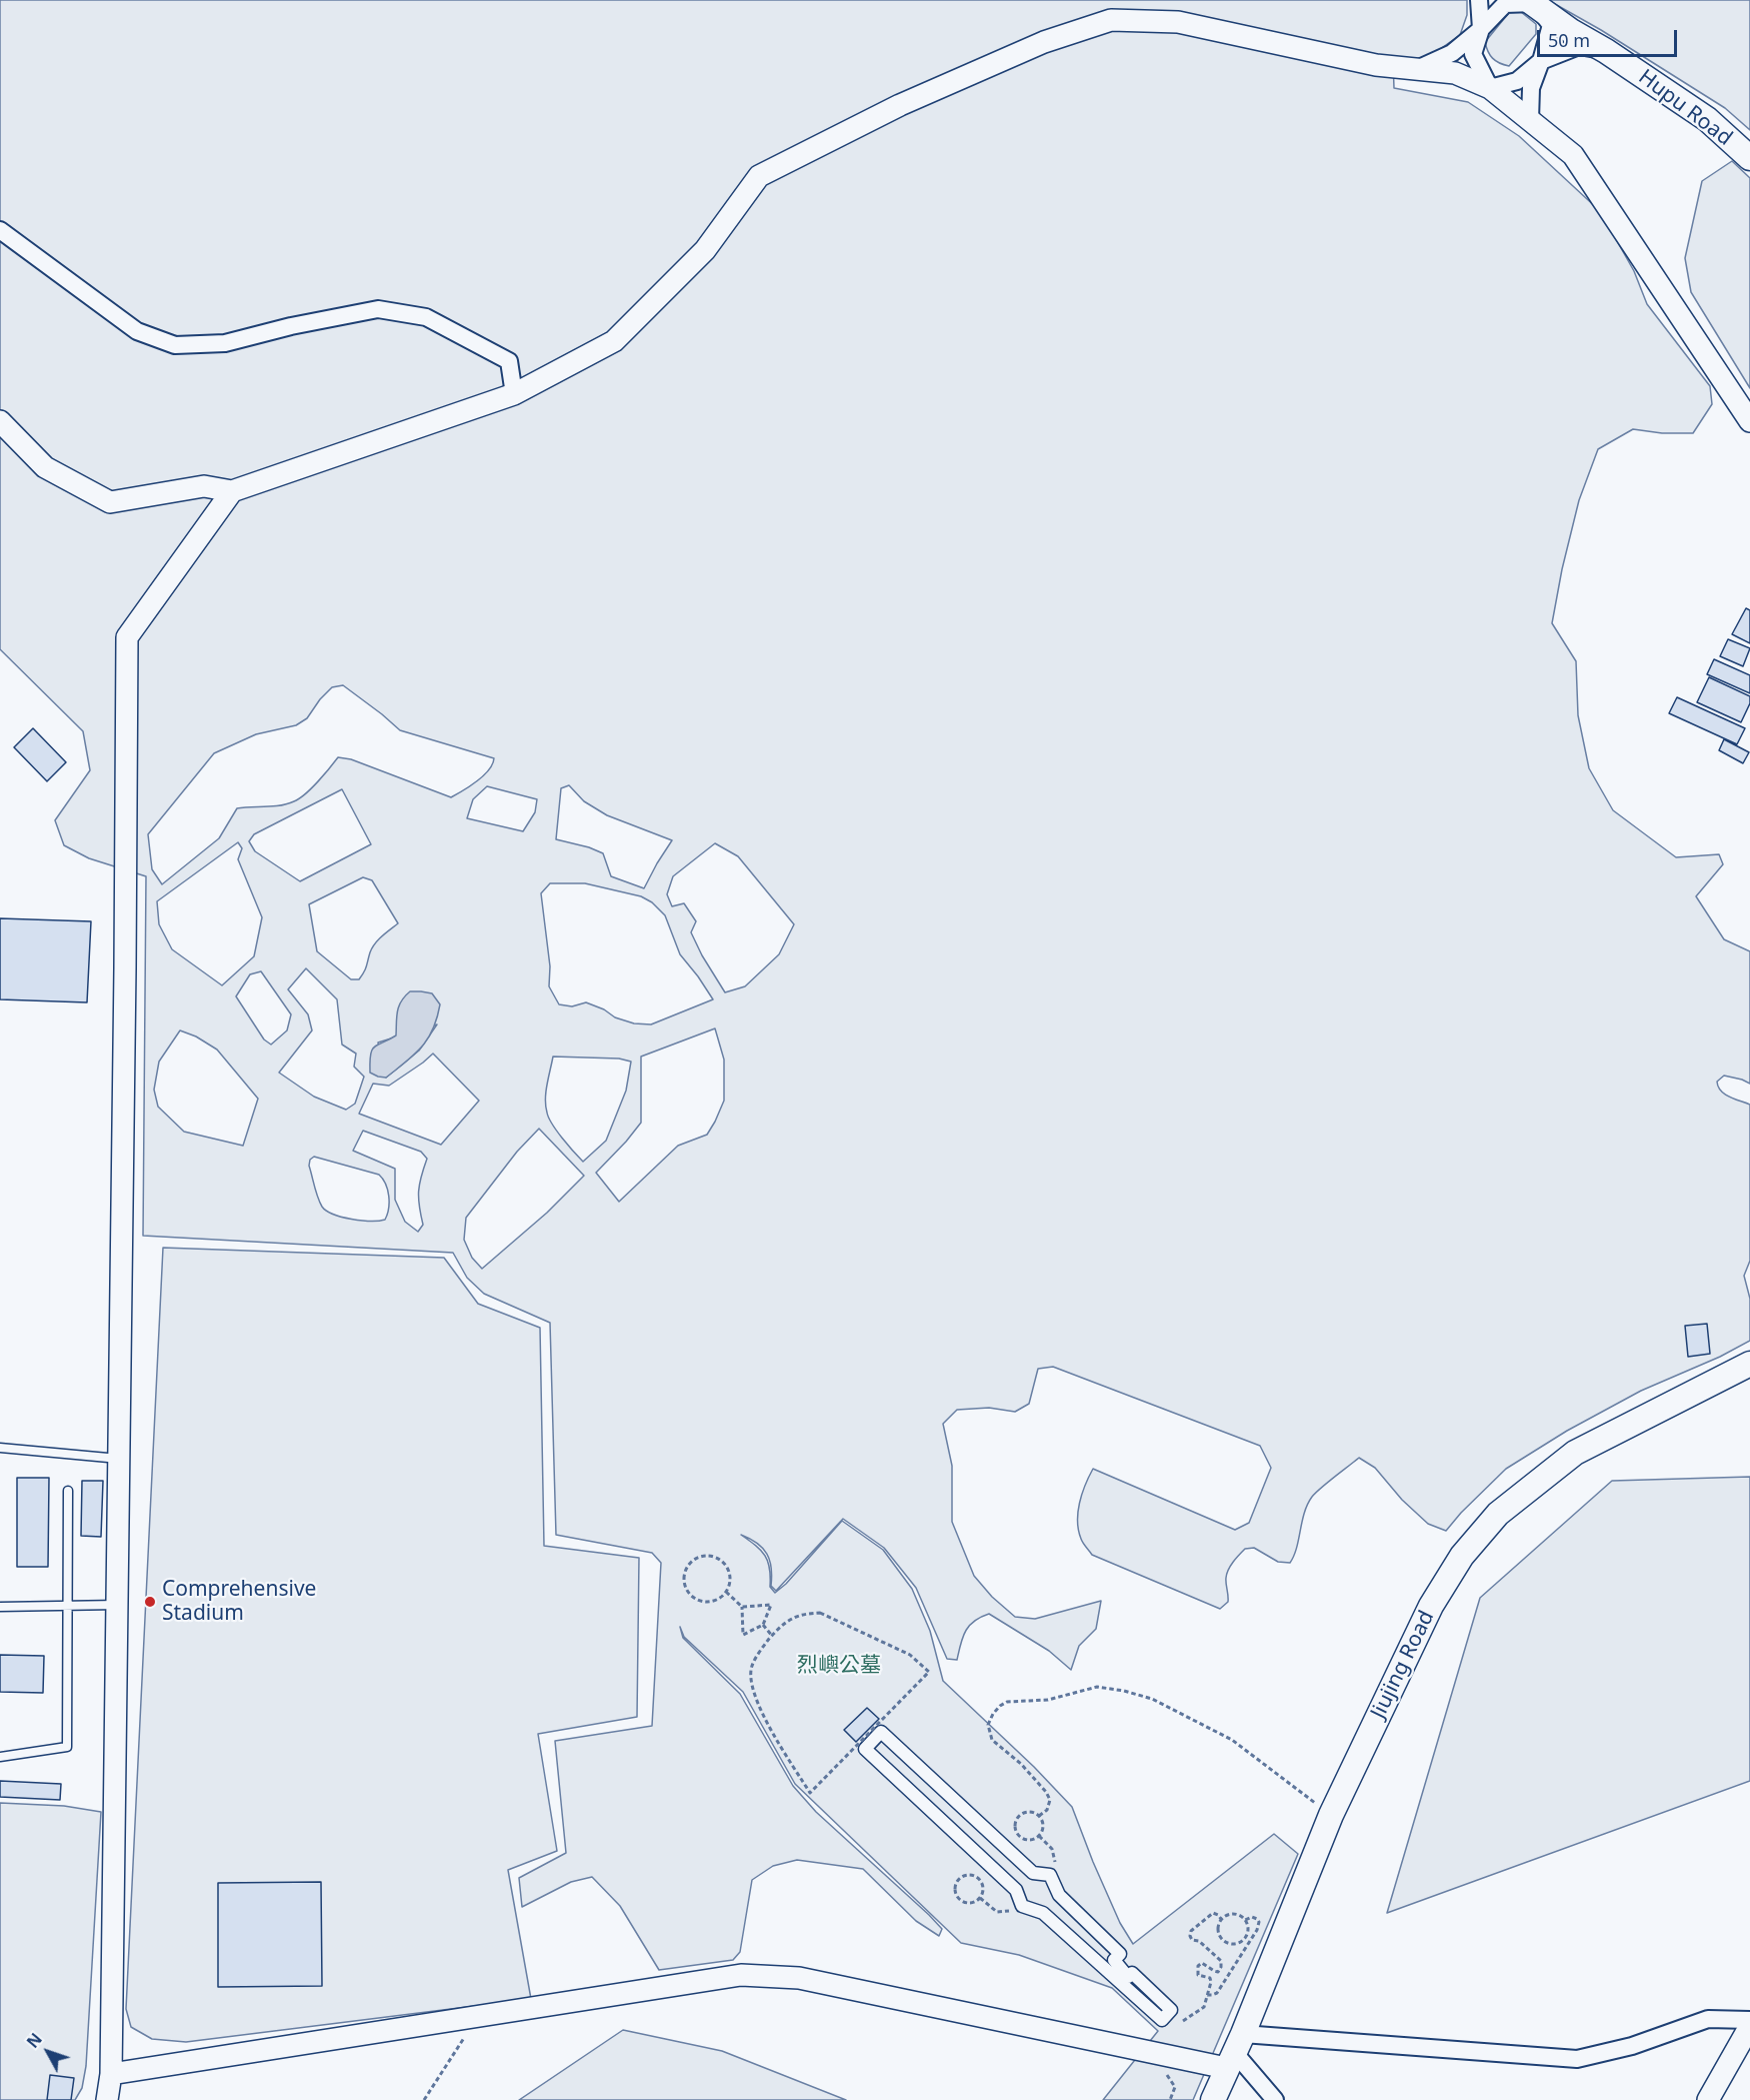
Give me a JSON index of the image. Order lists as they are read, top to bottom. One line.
{"streets":{"main road":["Hupu Road","Jiujing Road"]},"parks":["烈嶼公墓"],"places":["Comprehensive Stadium"],"scale_bar":"50 m","north":"top left"}
